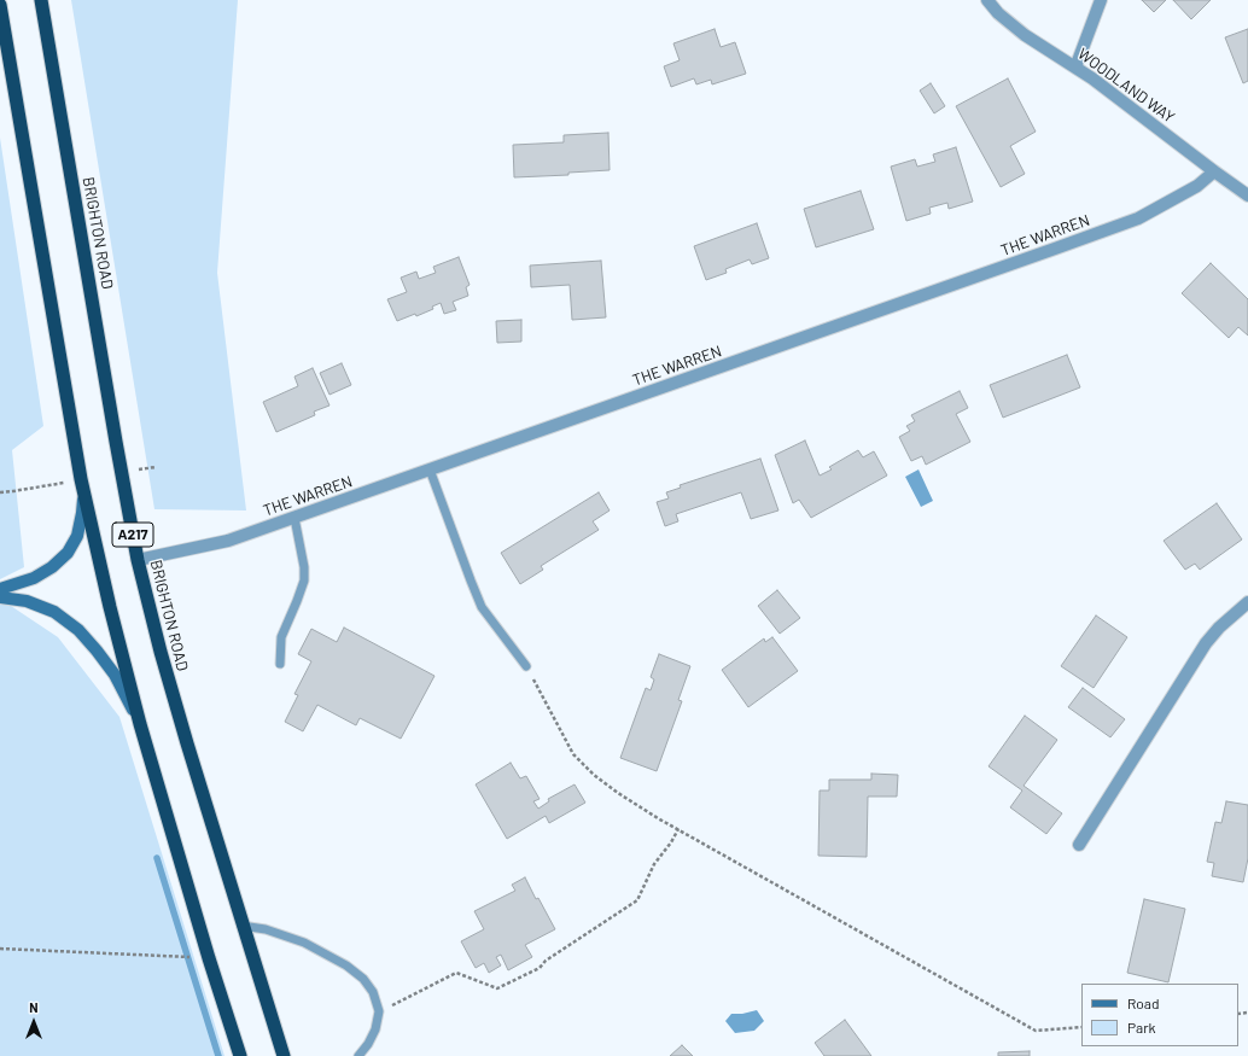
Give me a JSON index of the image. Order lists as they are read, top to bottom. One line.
{"streets":{"highway":["BRIGHTON ROAD","A217"],"street":["WOODLAND WAY","THE WARREN"]},"crossings":[["WOODLAND WAY","THE WARREN"],["BRIGHTON ROAD","THE WARREN"]],"legend":["Road","Park"],"north":"top"}
